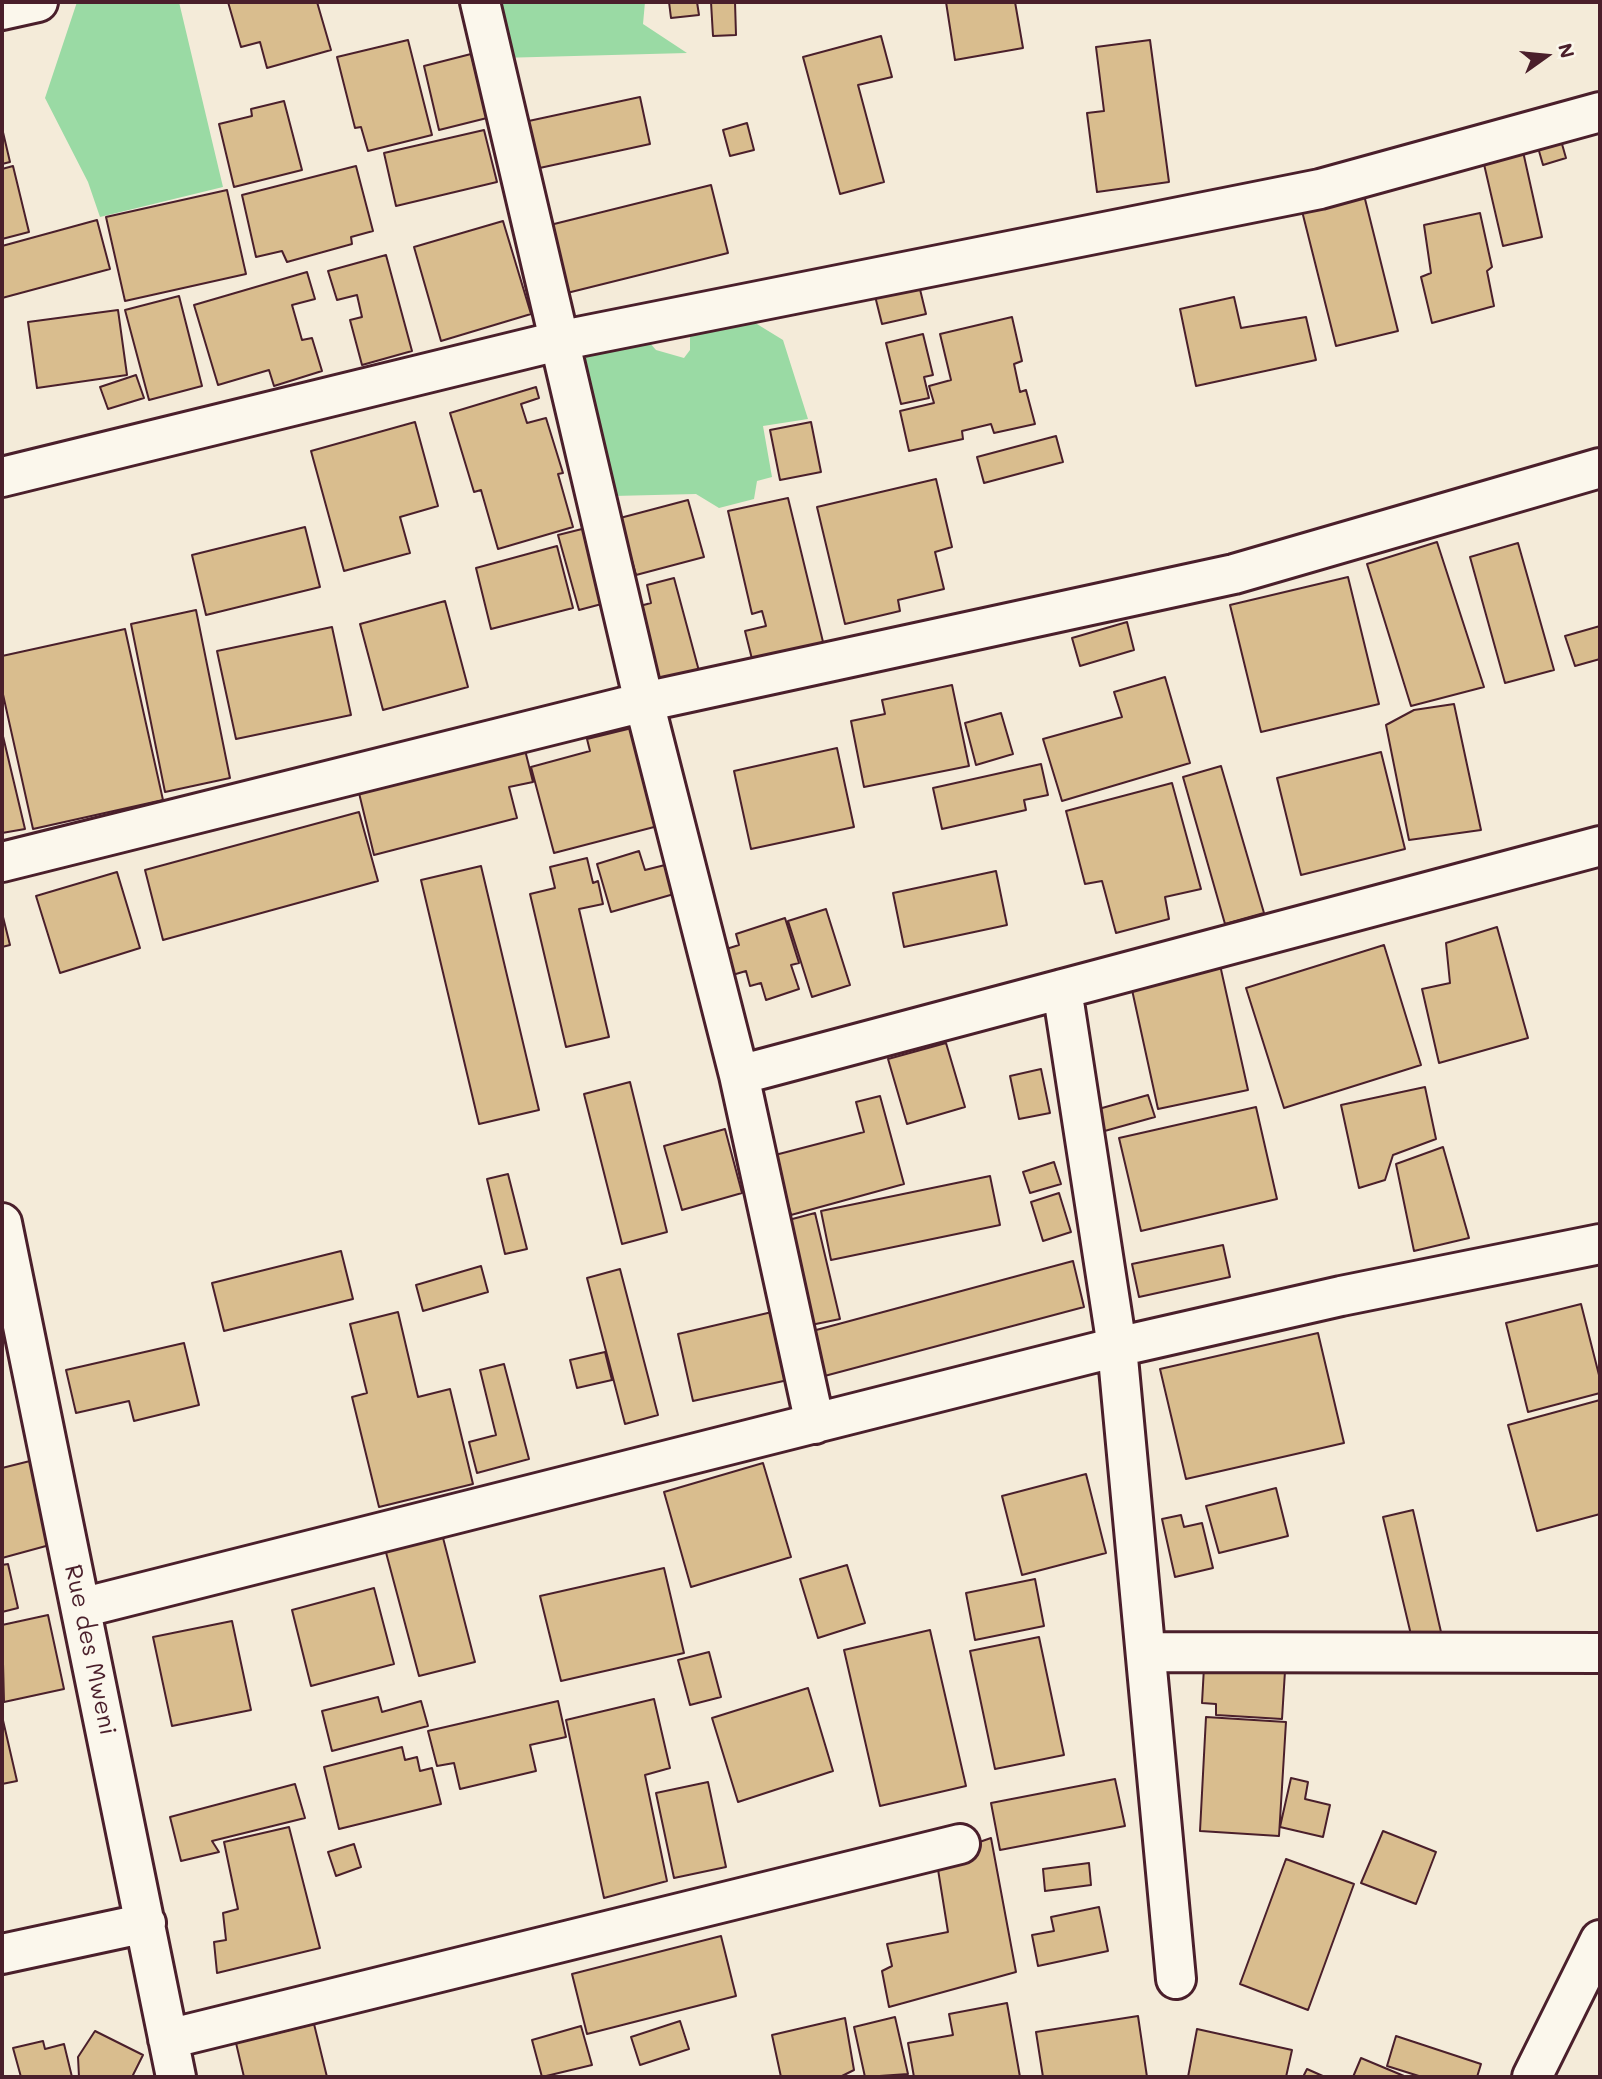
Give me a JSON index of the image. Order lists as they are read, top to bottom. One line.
{"streets":{"street":["Rue des Mweni"]},"north":"right"}
